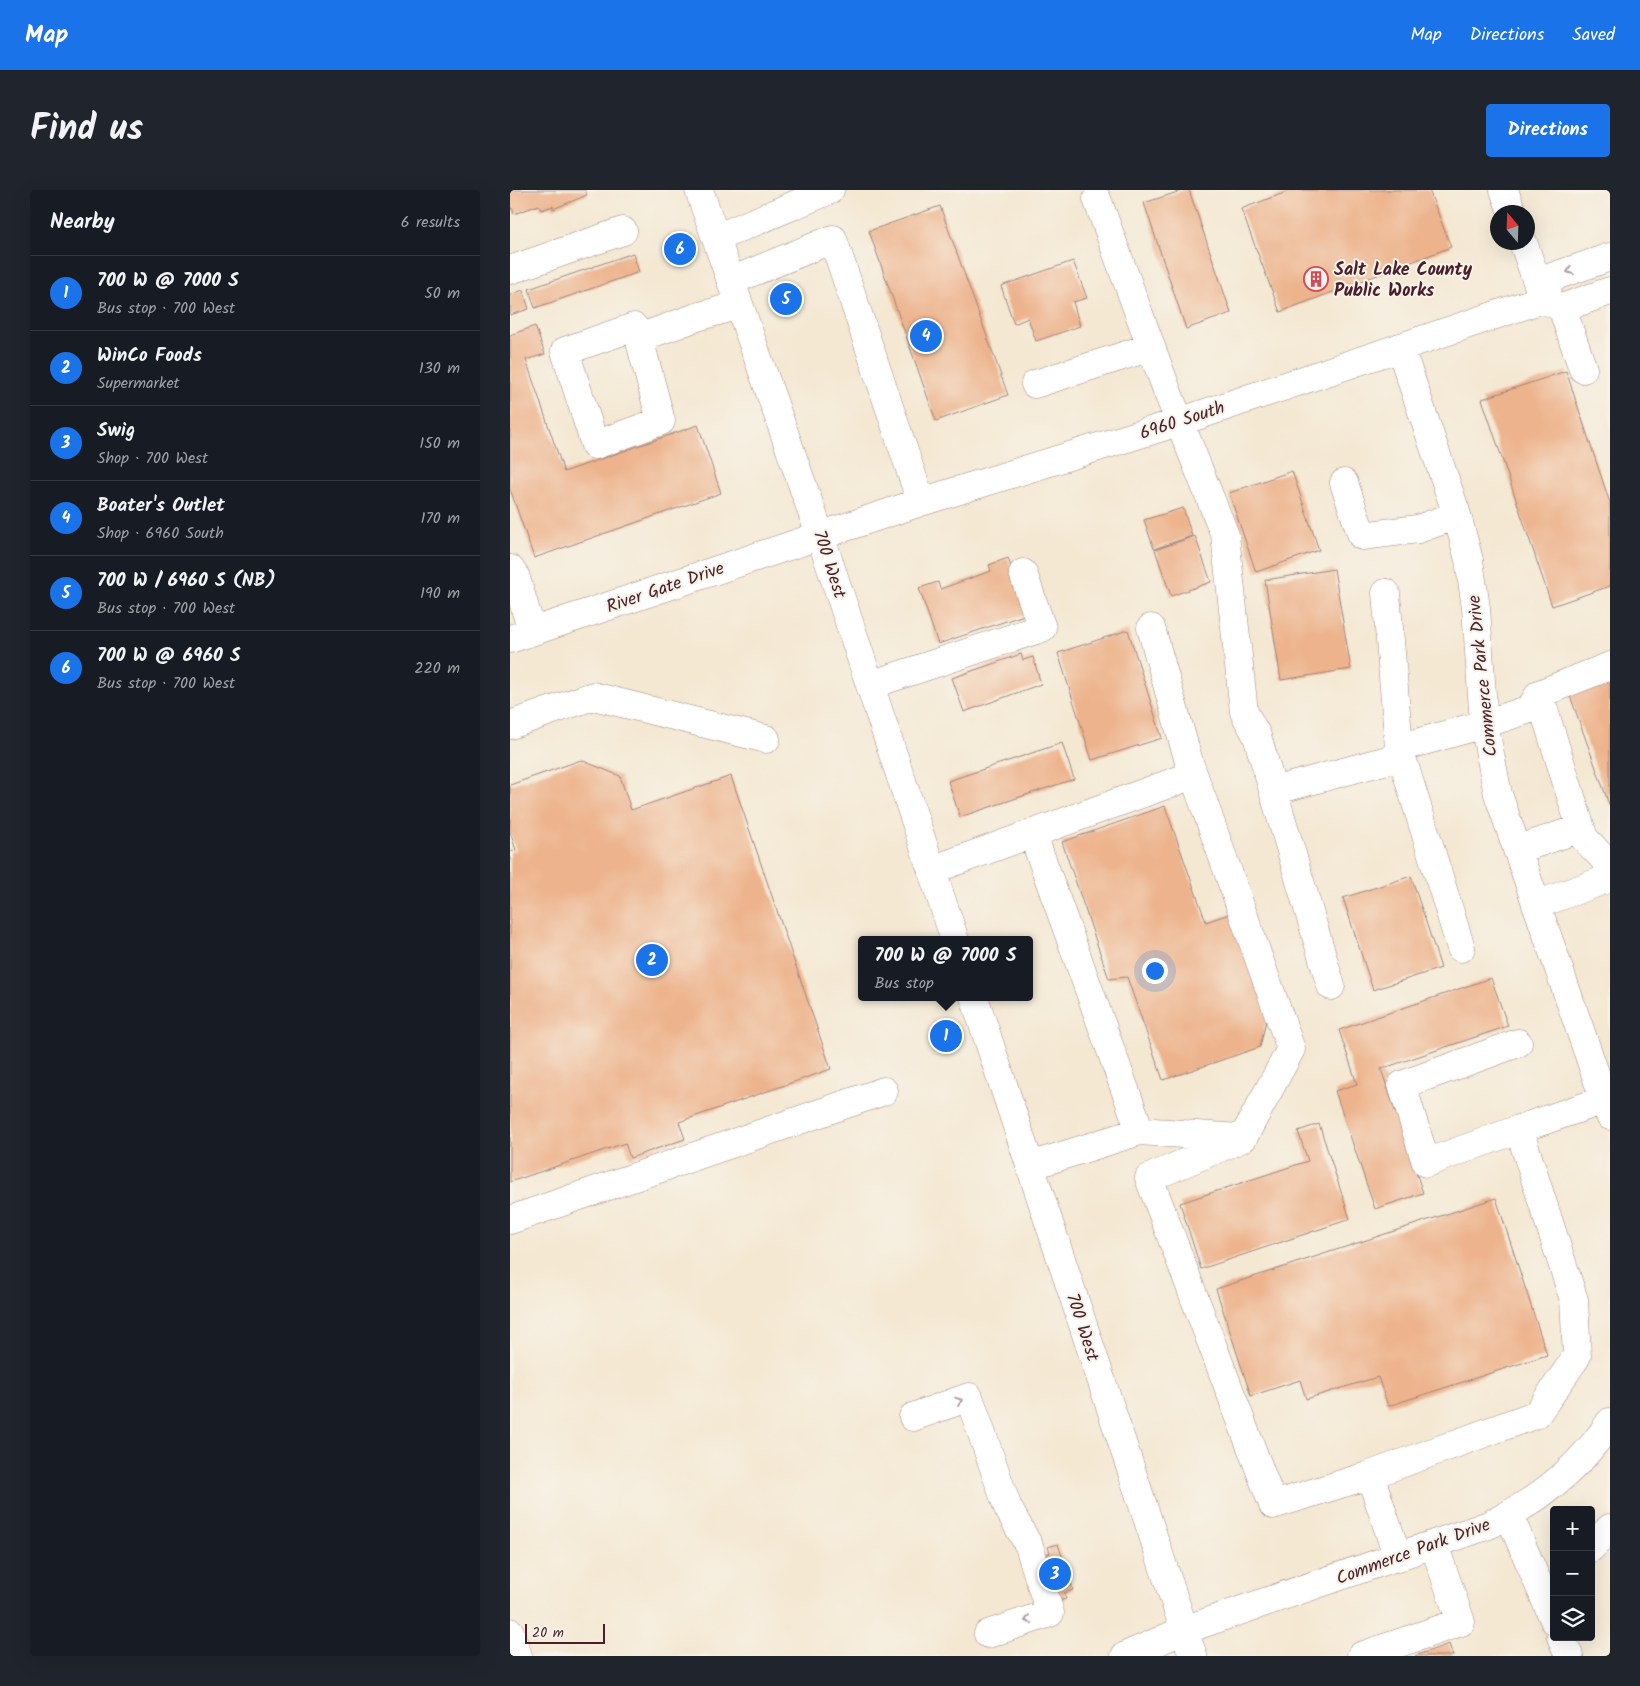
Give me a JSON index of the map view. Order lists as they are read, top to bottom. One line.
{"streets":{"street":["6960 South","700 West","River Gate Drive","Commerce Park Drive"]},"crossings":[["6960 South","700 West"],["6960 South","River Gate Drive"],["6960 South","Commerce Park Drive"],["700 West","River Gate Drive"],["700 West","Commerce Park Drive"]],"places":{"building":["Salt Lake County Public Works"]},"scale_bar":"20 m","north":"top","page":{"header":"Map","nav":["Map","Directions","Saved"],"title":"Find us","buttons":"Directions","heading":["Nearby","6 results"],"pins":["6","5","4","2","1","3"],"list":[{"mark":"1","name":"700 W @ 7000 S","note":"Bus stop · 700 West","value":"50 m"},{"mark":"2","name":"WinCo Foods","note":"Supermarket","value":"130 m"},{"mark":"3","name":"Swig","note":"Shop · 700 West","value":"150 m"},{"mark":"4","name":"Boater's Outlet","note":"Shop · 6960 South","value":"170 m"},{"mark":"5","name":"700 W / 6960 S (NB)","note":"Bus stop · 700 West","value":"190 m"},{"mark":"6","name":"700 W @ 6960 S","note":"Bus stop · 700 West","value":"220 m"}],"popup":["700 W @ 7000 S","Bus stop"],"map_buttons":["+","−"],"scale":"20 m"}}
